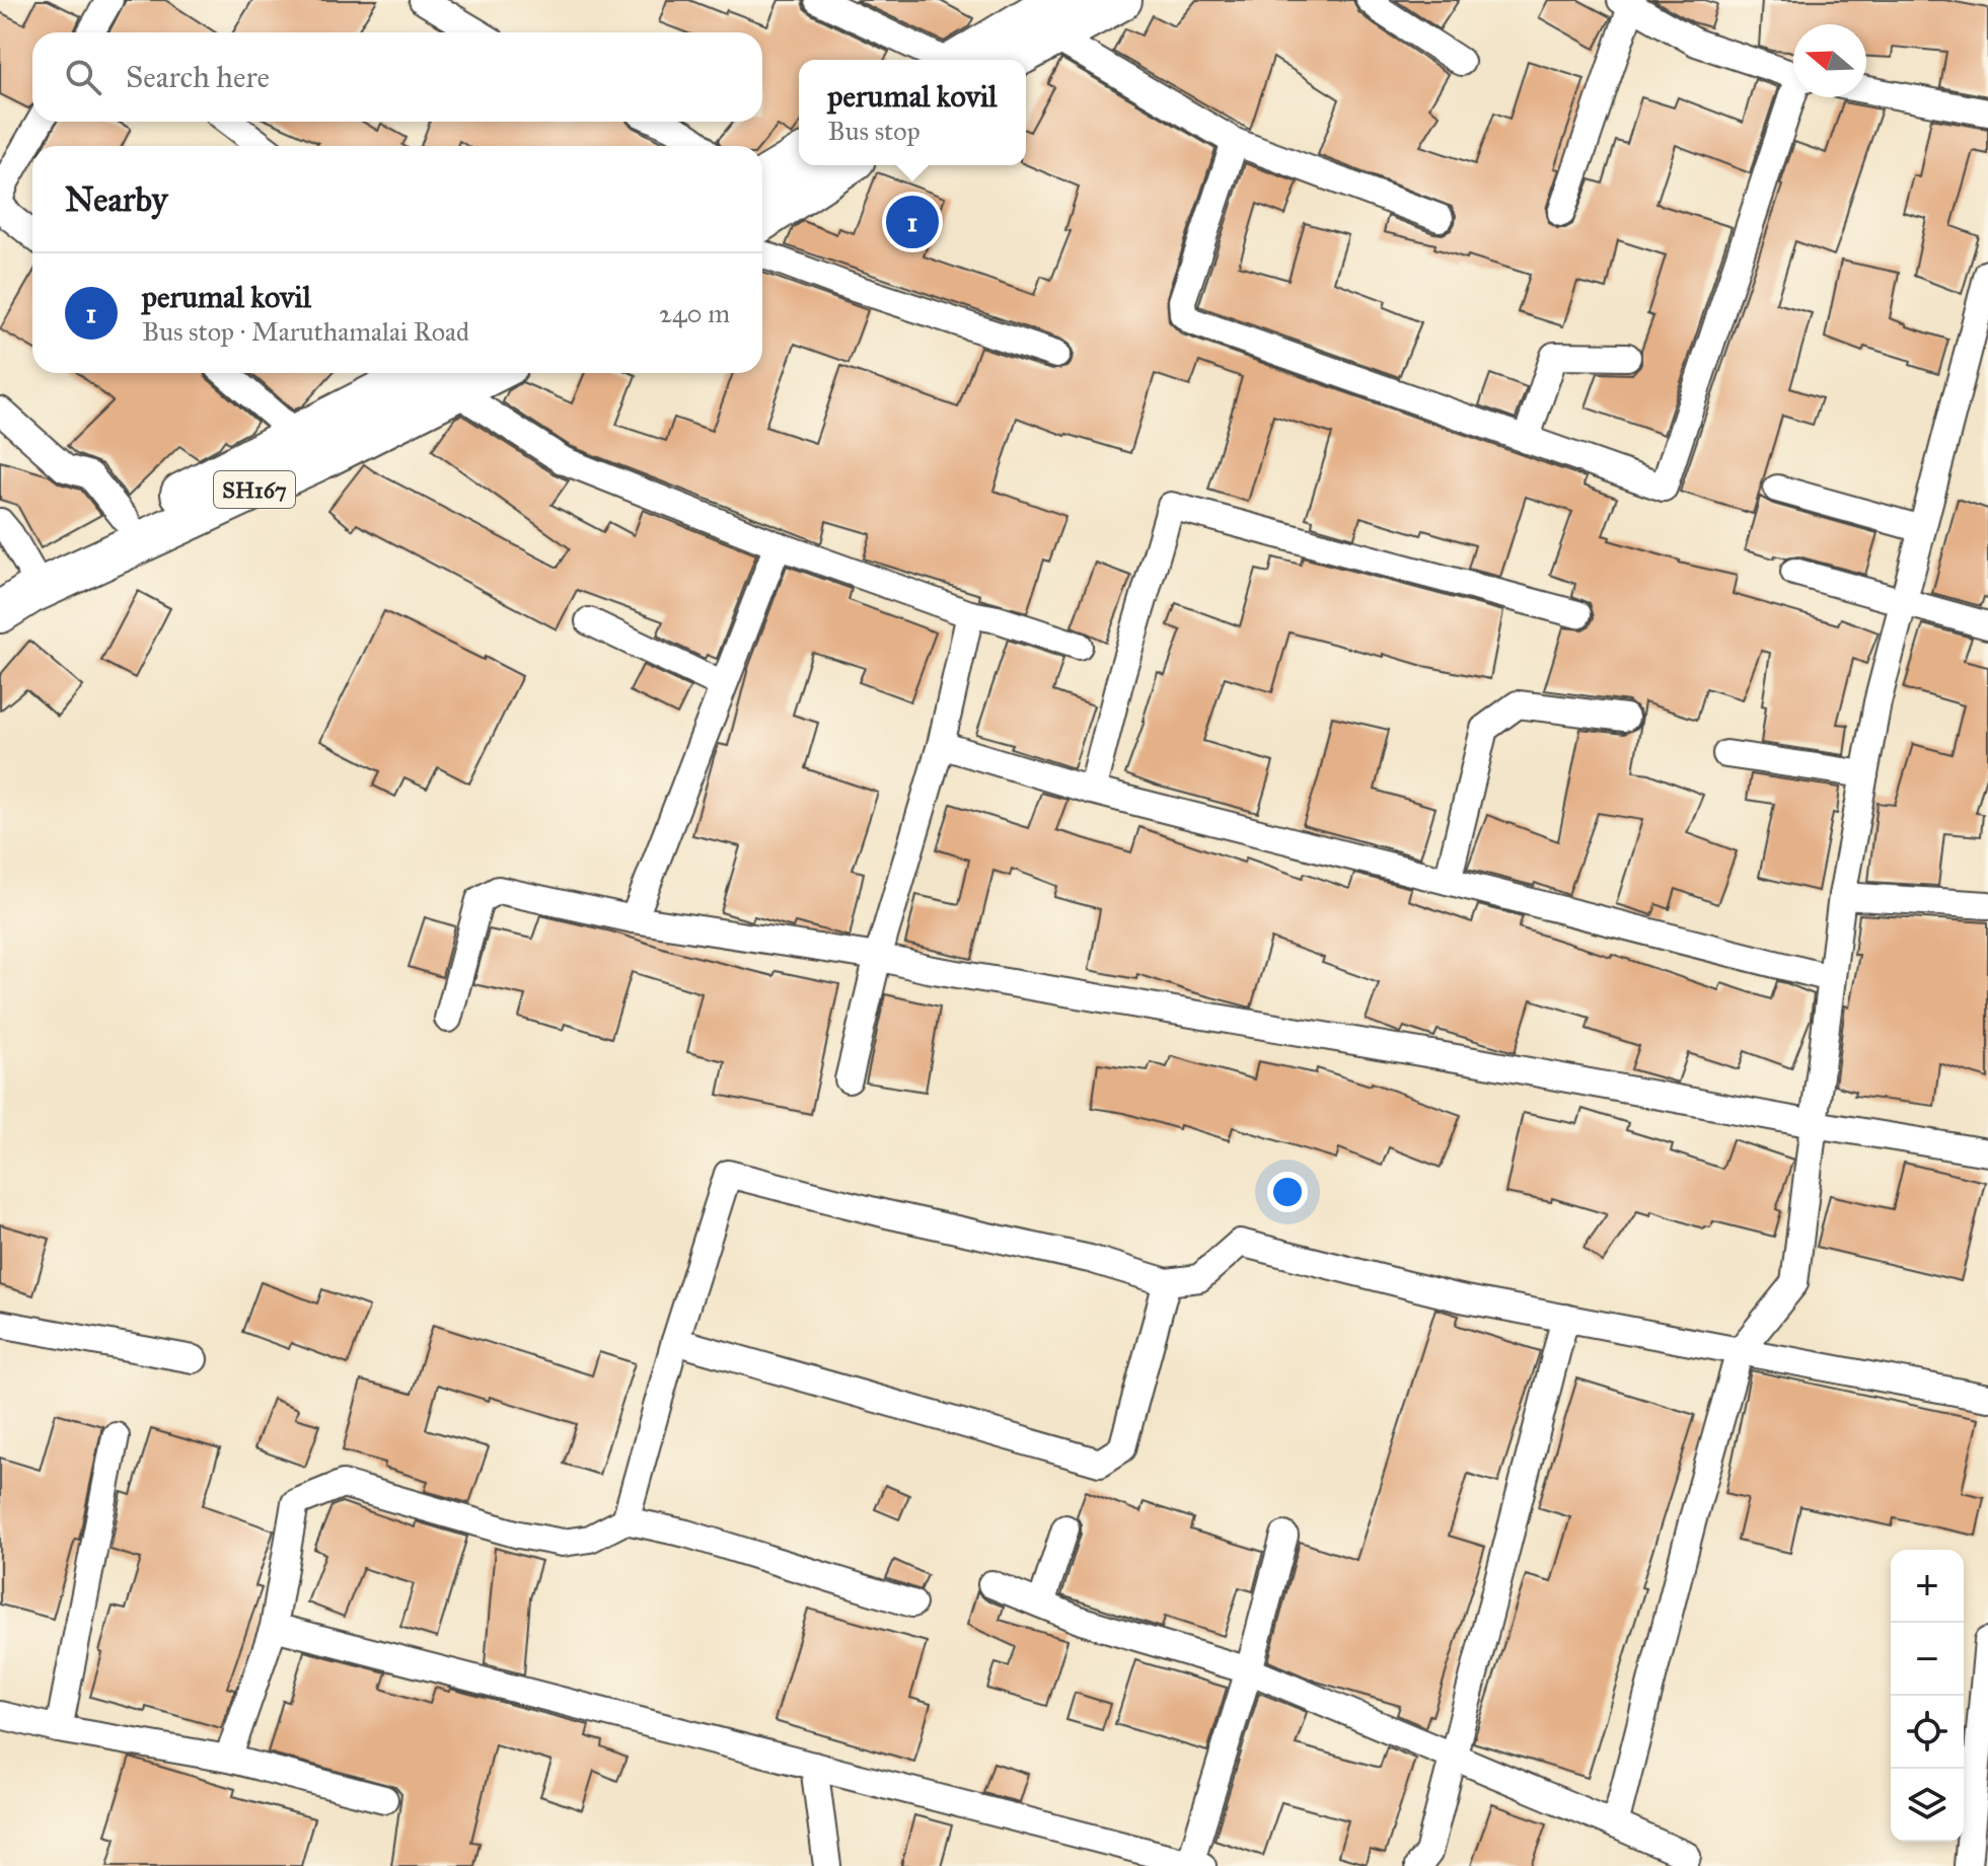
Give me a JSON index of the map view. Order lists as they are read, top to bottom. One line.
{"streets":{"main road":["SH167"]},"north":"left","page":{"search":"Search here","popup":["perumal kovil","Bus stop"],"heading":"Nearby","pins":"1","list":[{"mark":"1","name":"perumal kovil","note":"Bus stop · Maruthamalai Road","value":"240 m"}],"map_buttons":["+","−"]}}
